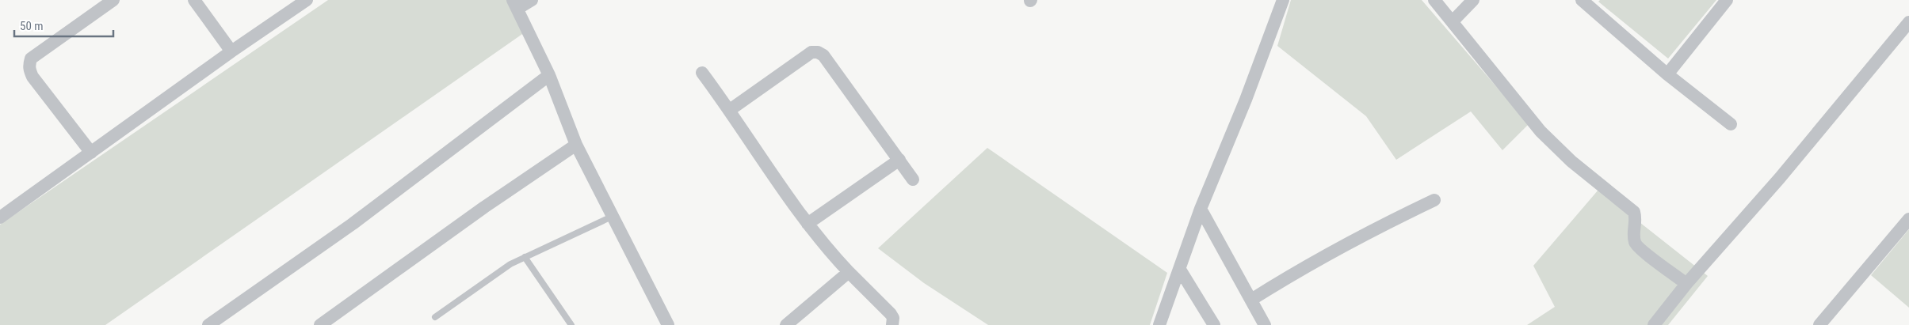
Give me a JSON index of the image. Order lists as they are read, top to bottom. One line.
{"scale_bar":"50 m"}
